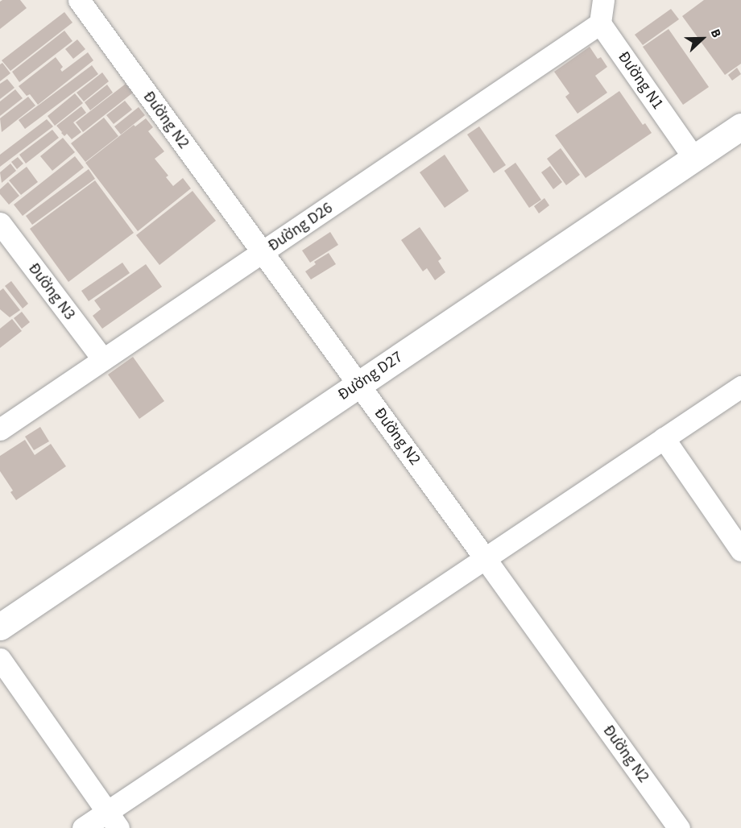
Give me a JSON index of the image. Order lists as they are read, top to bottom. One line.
{"streets":{"street":["Đường N1","Đường N2","Đường D26","Đường N3","Đường D27"]},"crossings":[["Đường N1","Đường D26"],["Đường N1","Đường D27"],["Đường N2","Đường D26"],["Đường N2","Đường D27"],["Đường D26","Đường N3"]],"north":"right"}
